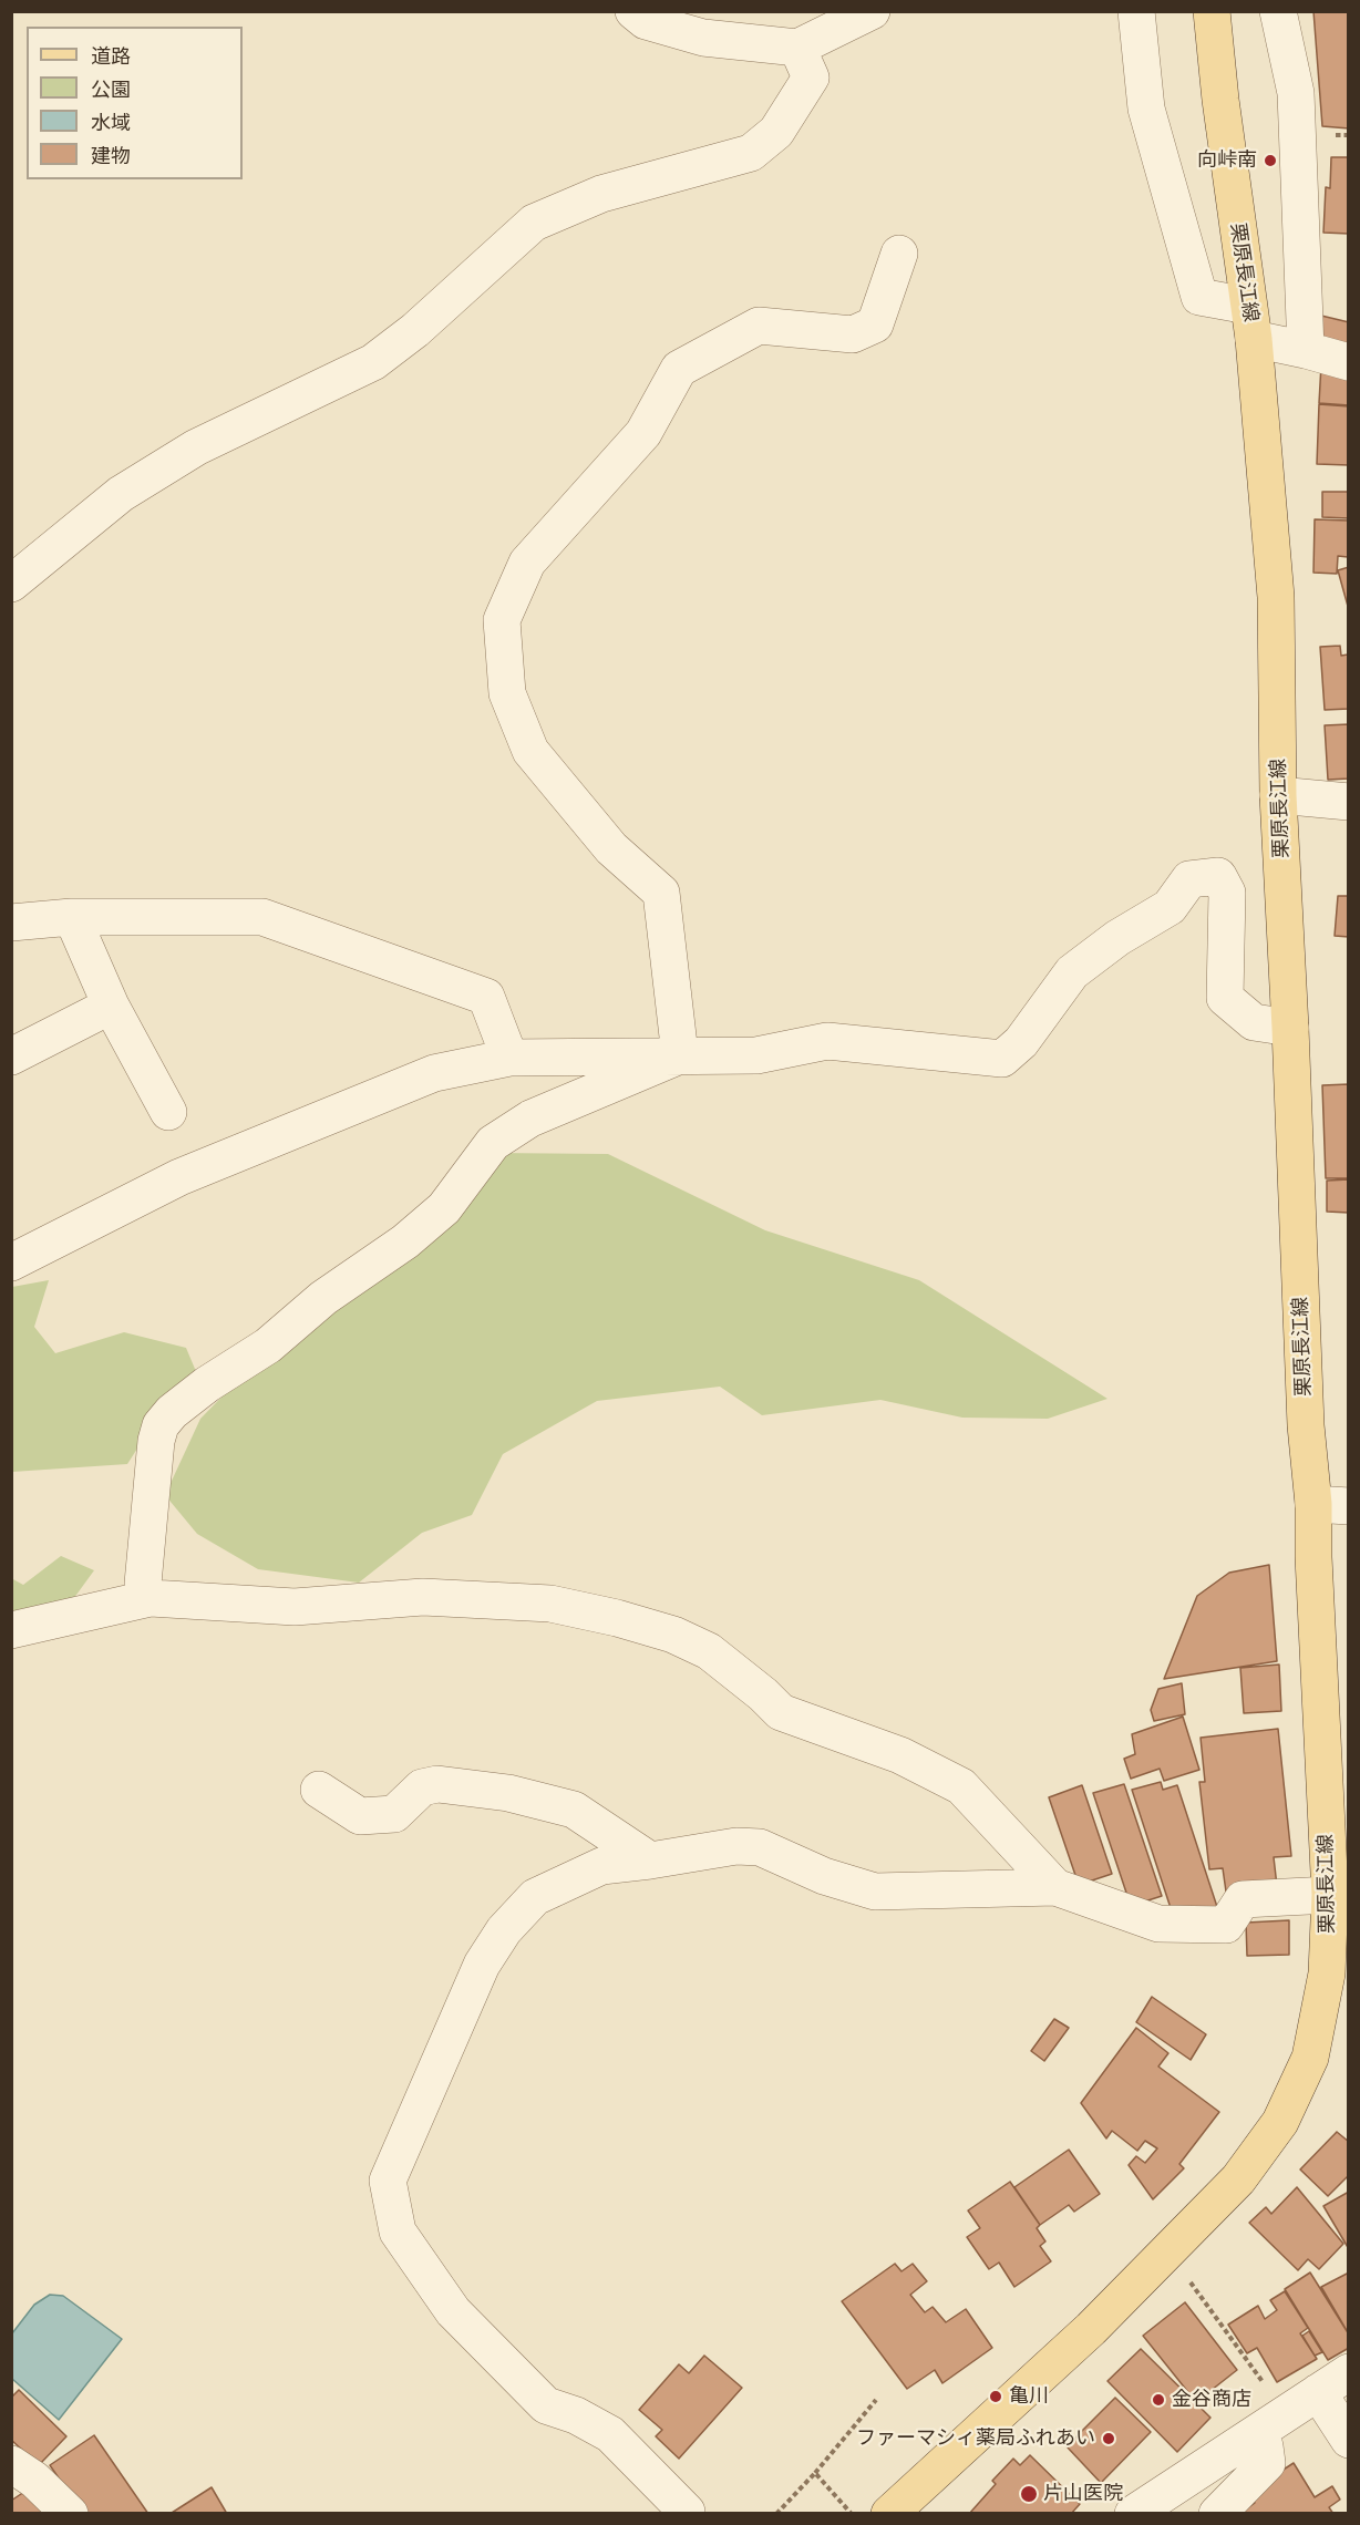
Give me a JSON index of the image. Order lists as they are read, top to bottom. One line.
{"streets":{"main road":["栗原長江線"]},"places":["向峠南","亀川","金谷商店","ファーマシィ薬局ふれあい","片山医院"],"legend":["道路","公園","水域","建物"]}
